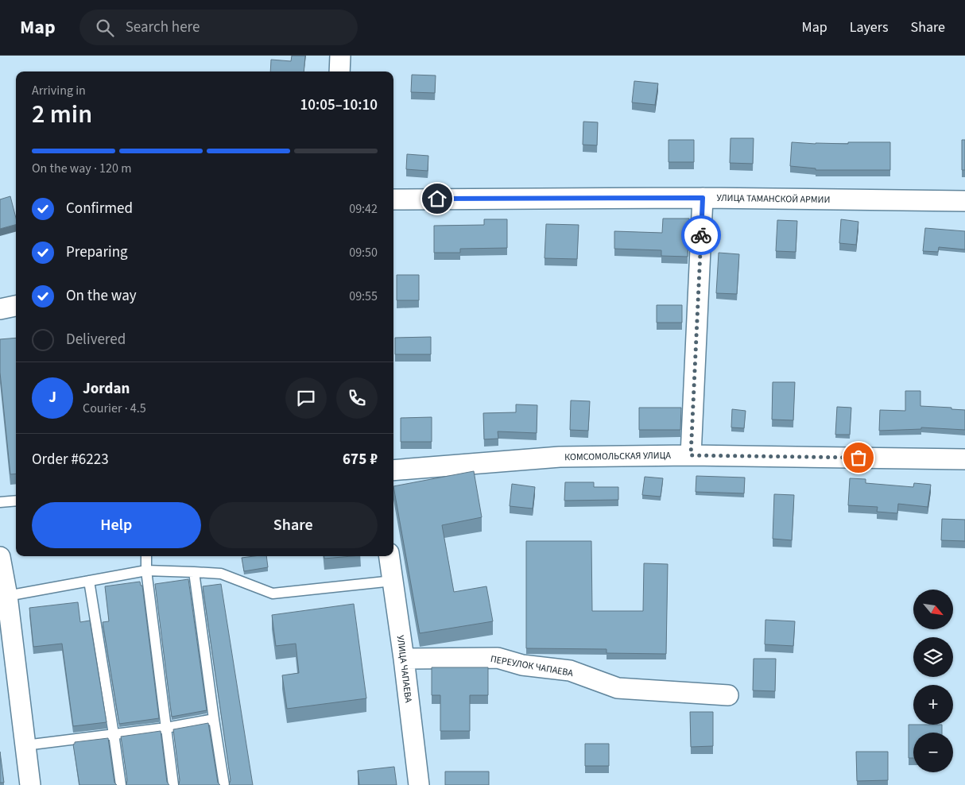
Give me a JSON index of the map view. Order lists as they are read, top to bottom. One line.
{"streets":{"street":["УЛИЦА ТАМАНСКОЙ АРМИИ","КОМСОМОЛЬСКАЯ УЛИЦА","ПЕРЕУЛОК ЧАПАЕВА","УЛИЦА ЧАПАЕВА"]},"crossings":[["ПЕРЕУЛОК ЧАПАЕВА","УЛИЦА ЧАПАЕВА"]],"north":"bottom right","page":{"header":"Map","search":"Search here","nav":["Map","Layers","Share"],"heading":["2 min","Arriving in","10:05–10:10"],"panel":["Jordan","Courier · 4.5","Order #6223","675 ₽"],"bar":"On the way · 120 m","list":[["Confirmed","09:42"],["Preparing","09:50"],["On the way","09:55"],"Delivered"],"round":"J","buttons":["Help","Share"],"map_buttons":["+","−"]}}
